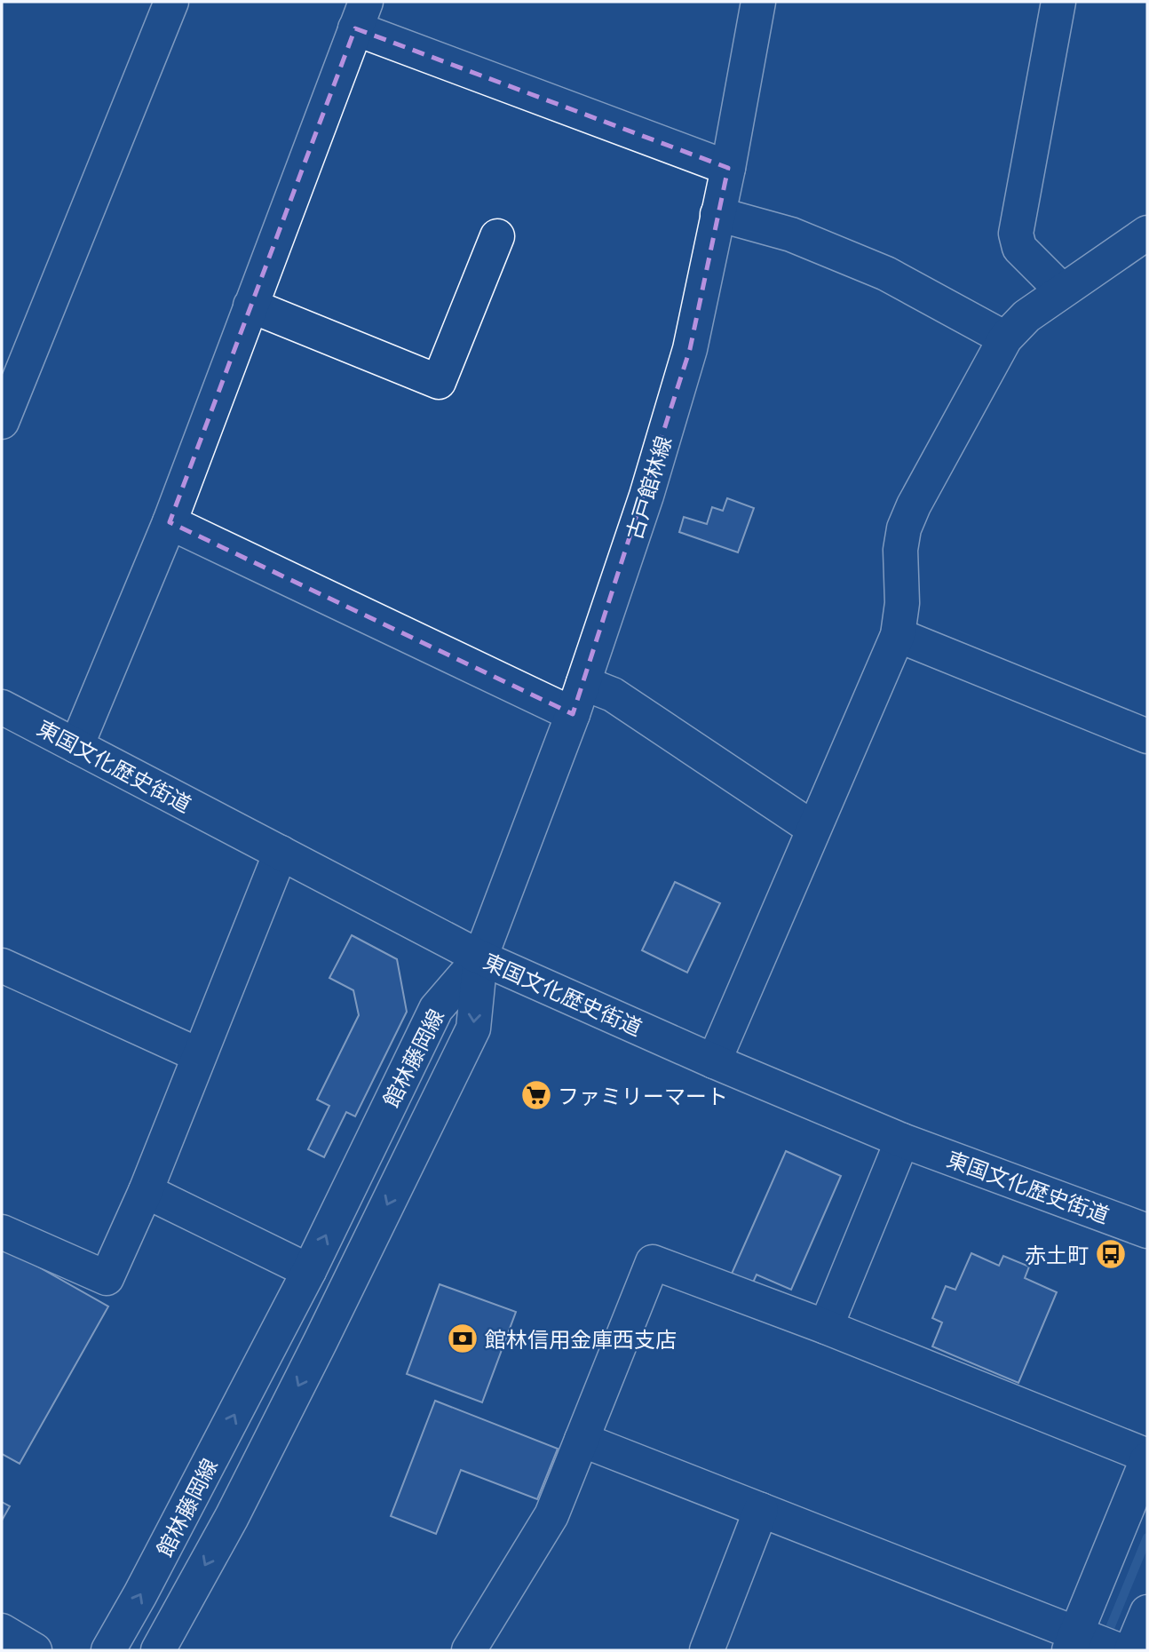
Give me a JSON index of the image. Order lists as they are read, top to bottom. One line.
{"streets":{"main road":["古戸館林線","東国文化歴史街道","館林藤岡線"]},"crossings":[["古戸館林線","東国文化歴史街道"],["古戸館林線","館林藤岡線"],["東国文化歴史街道","館林藤岡線"]],"places":{"supermarket":["ファミリーマート"],"bus stop":["赤土町"],"bank":["館林信用金庫西支店"]}}
